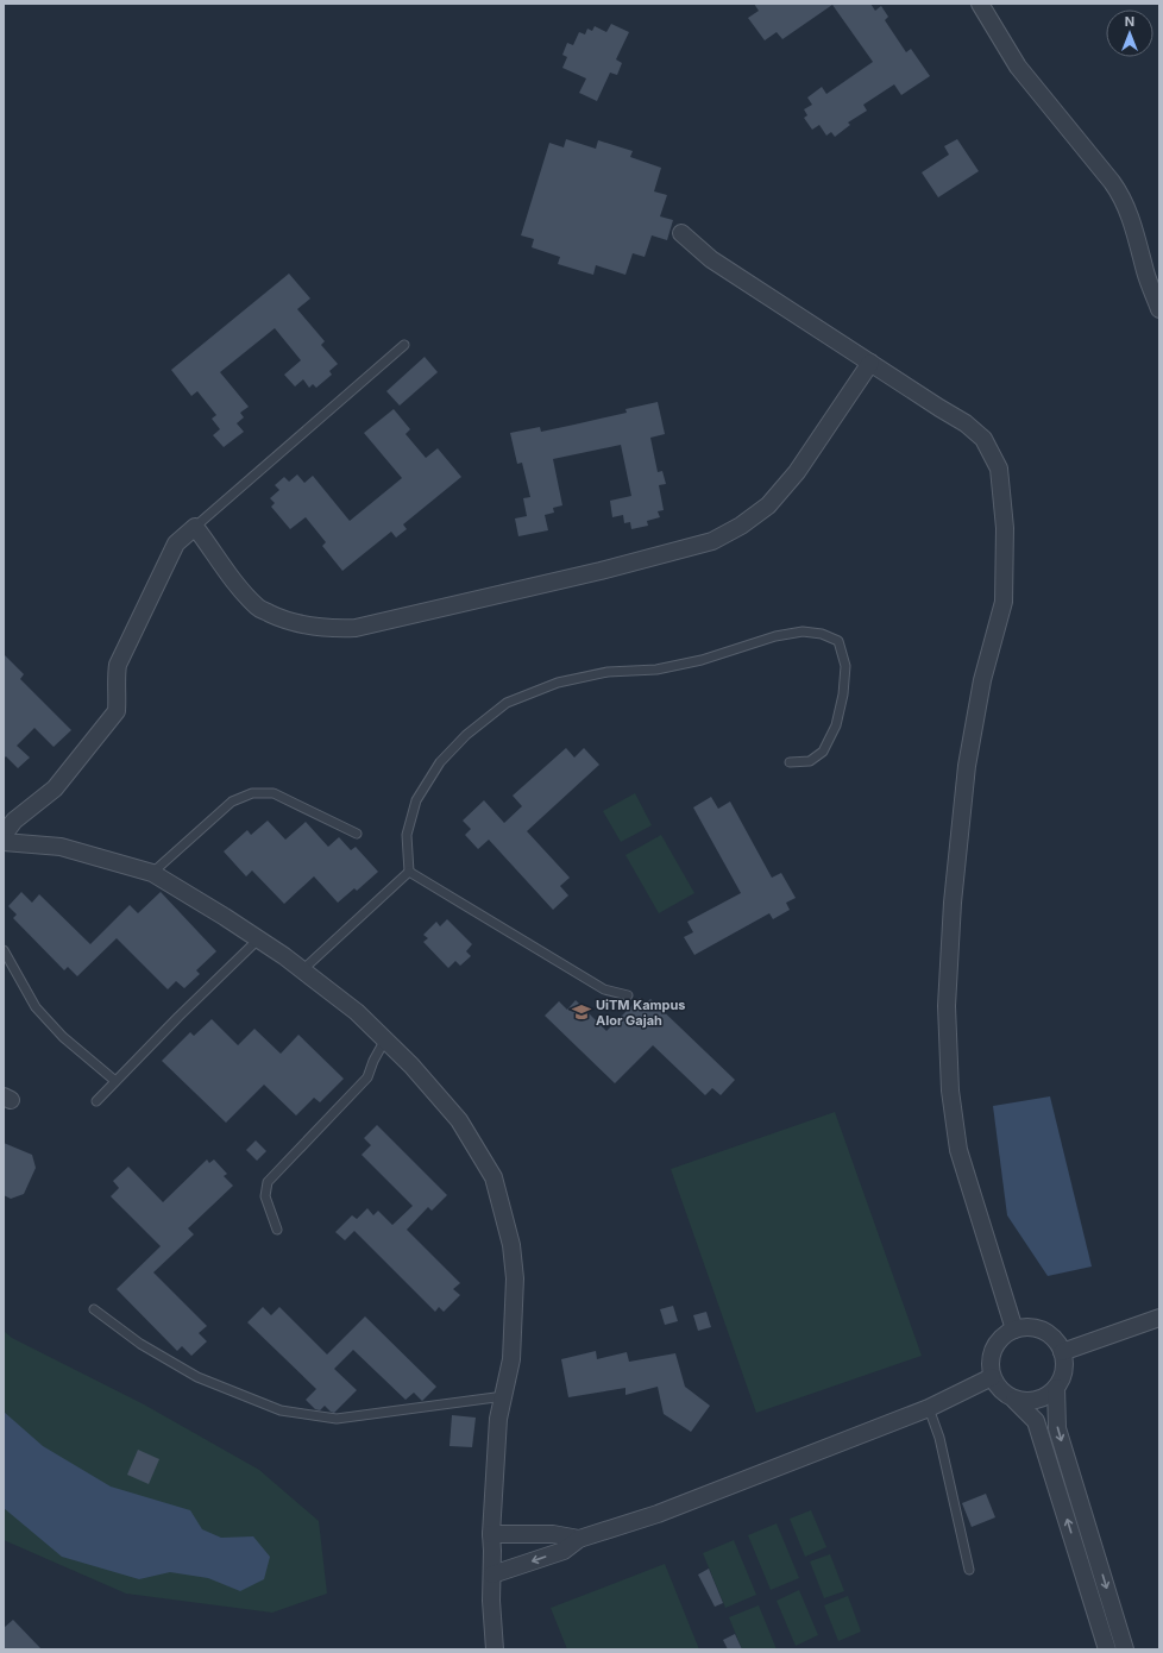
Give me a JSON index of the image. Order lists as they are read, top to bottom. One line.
{"places":{"school or university":["UiTM Kampus Alor Gajah"]},"north":"top"}
